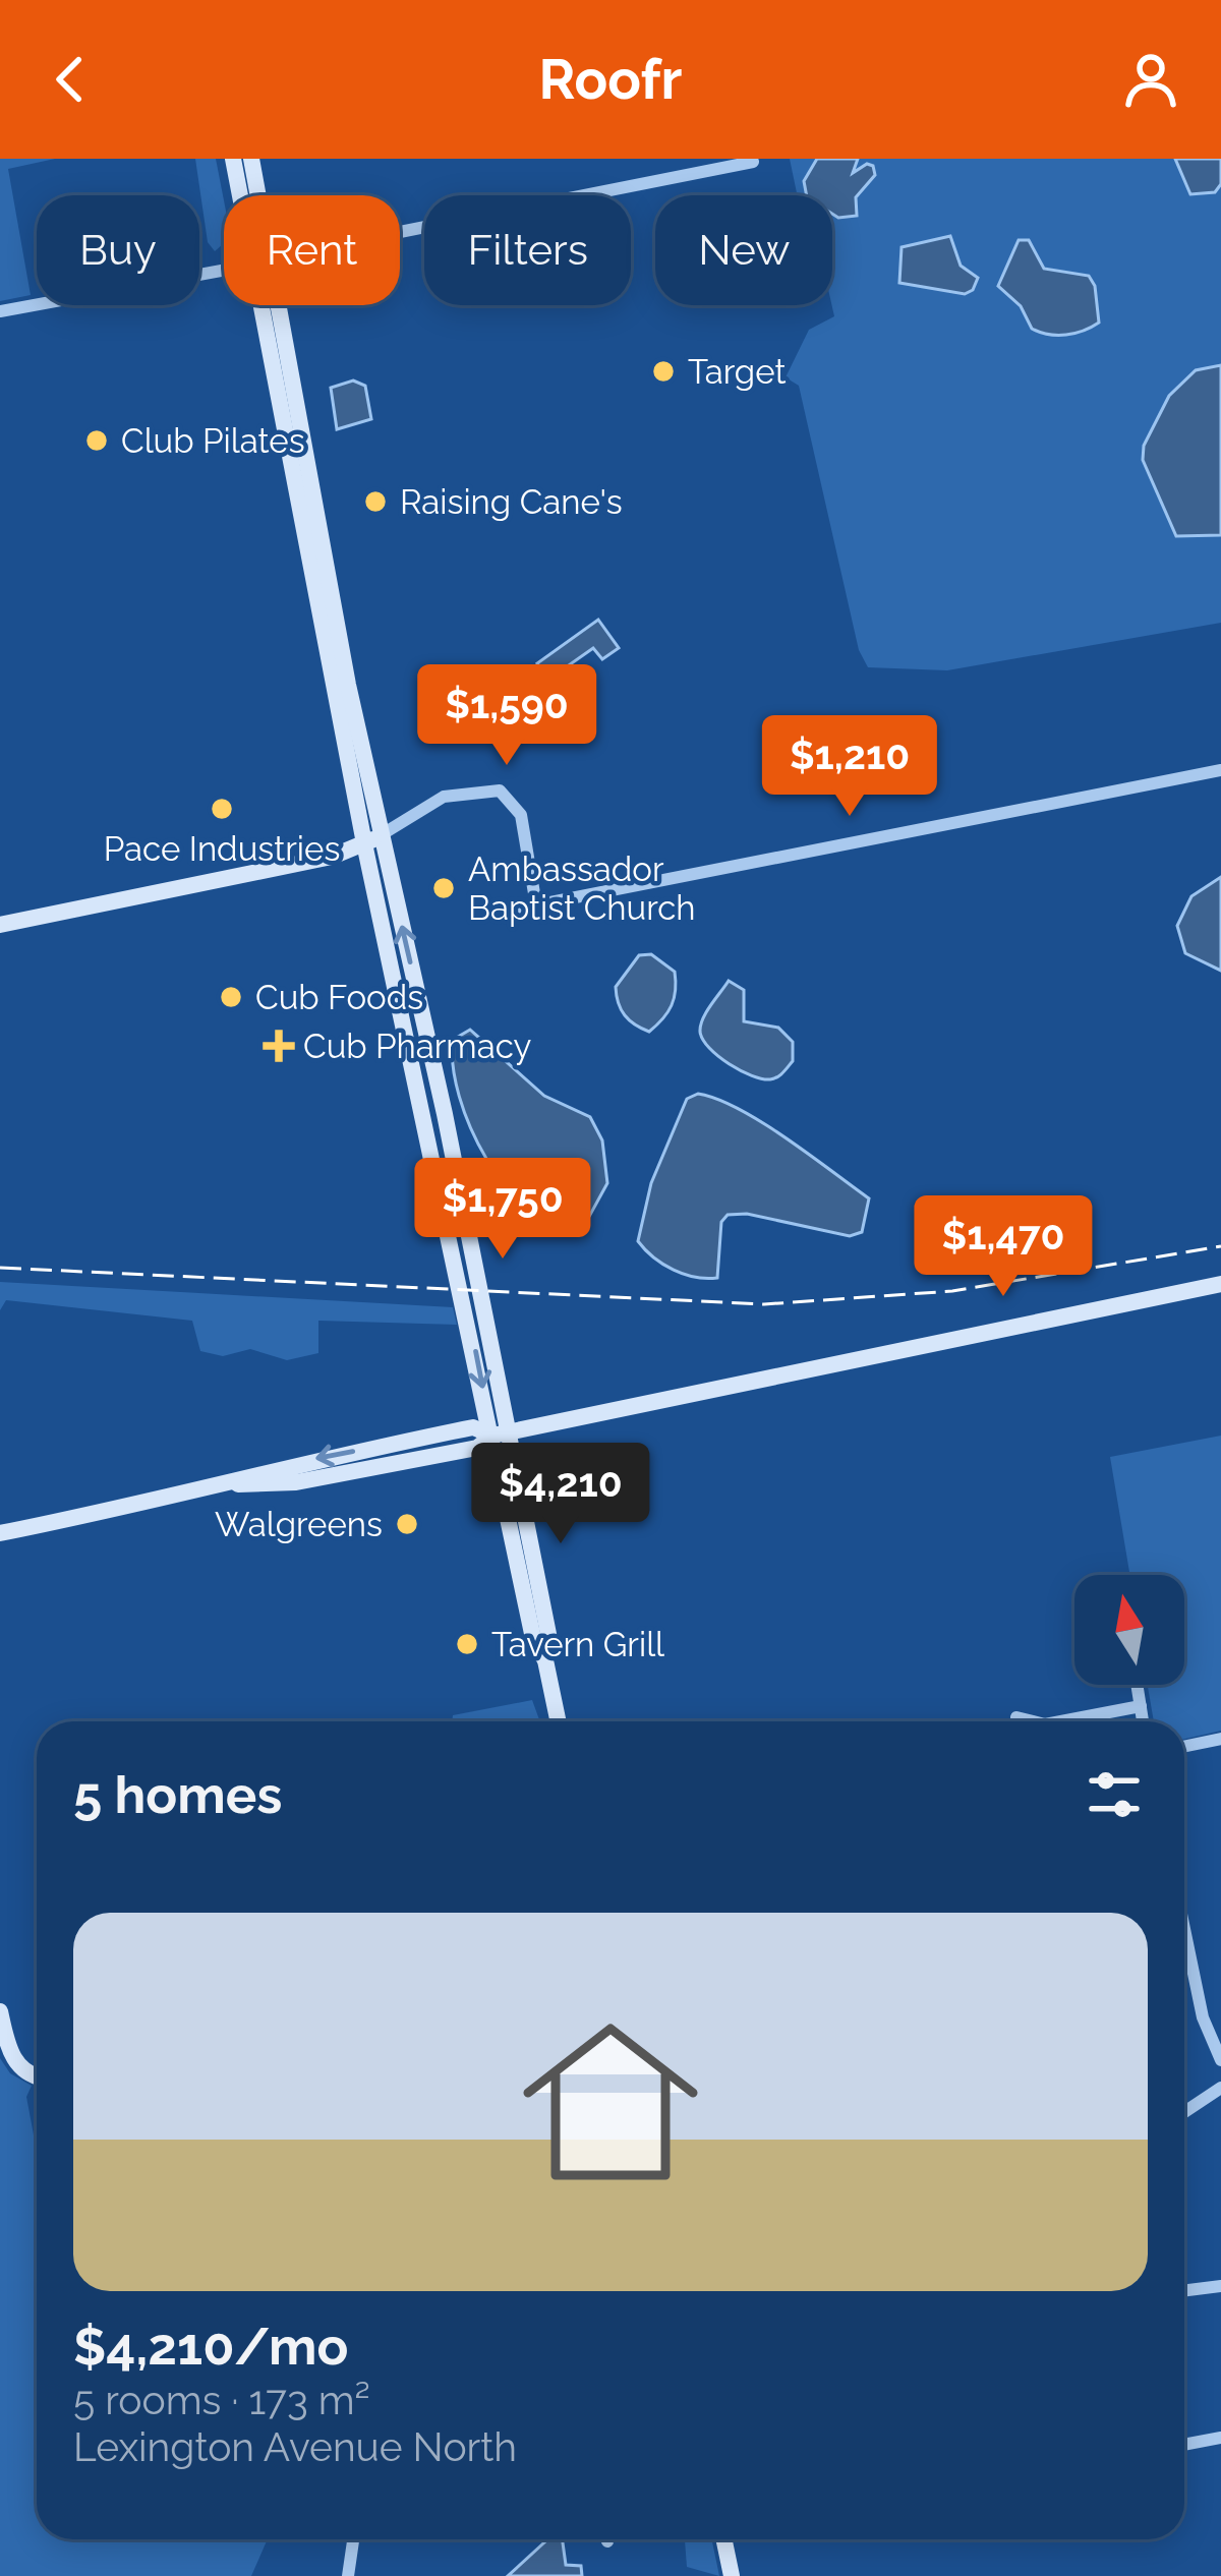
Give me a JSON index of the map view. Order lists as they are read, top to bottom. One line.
{"places":{"other":["Target","Club Pilates","Raising Cane's","Pace Industries","Ambassador Baptist Church","Cub Foods","Walgreens","Tavern Grill"],"health":["Cub Pharmacy"]},"north":"top","page":{"header":"Roofr","chip":["Buy","Rent","Filters","New"],"price":["$1,590","$1,210","$1,750","$1,470","$4,210"],"heading":"5 homes","list":[{"name":"$4,210/mo","note":"5 rooms · 173 m² · Lexington Avenue North"}]}}
